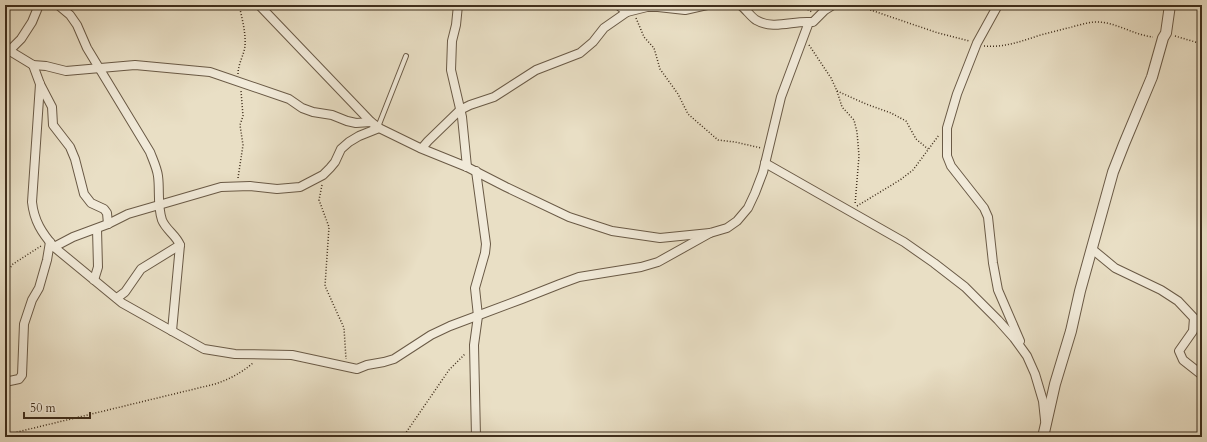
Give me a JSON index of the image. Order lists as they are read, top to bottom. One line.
{"scale_bar":"50 m"}
